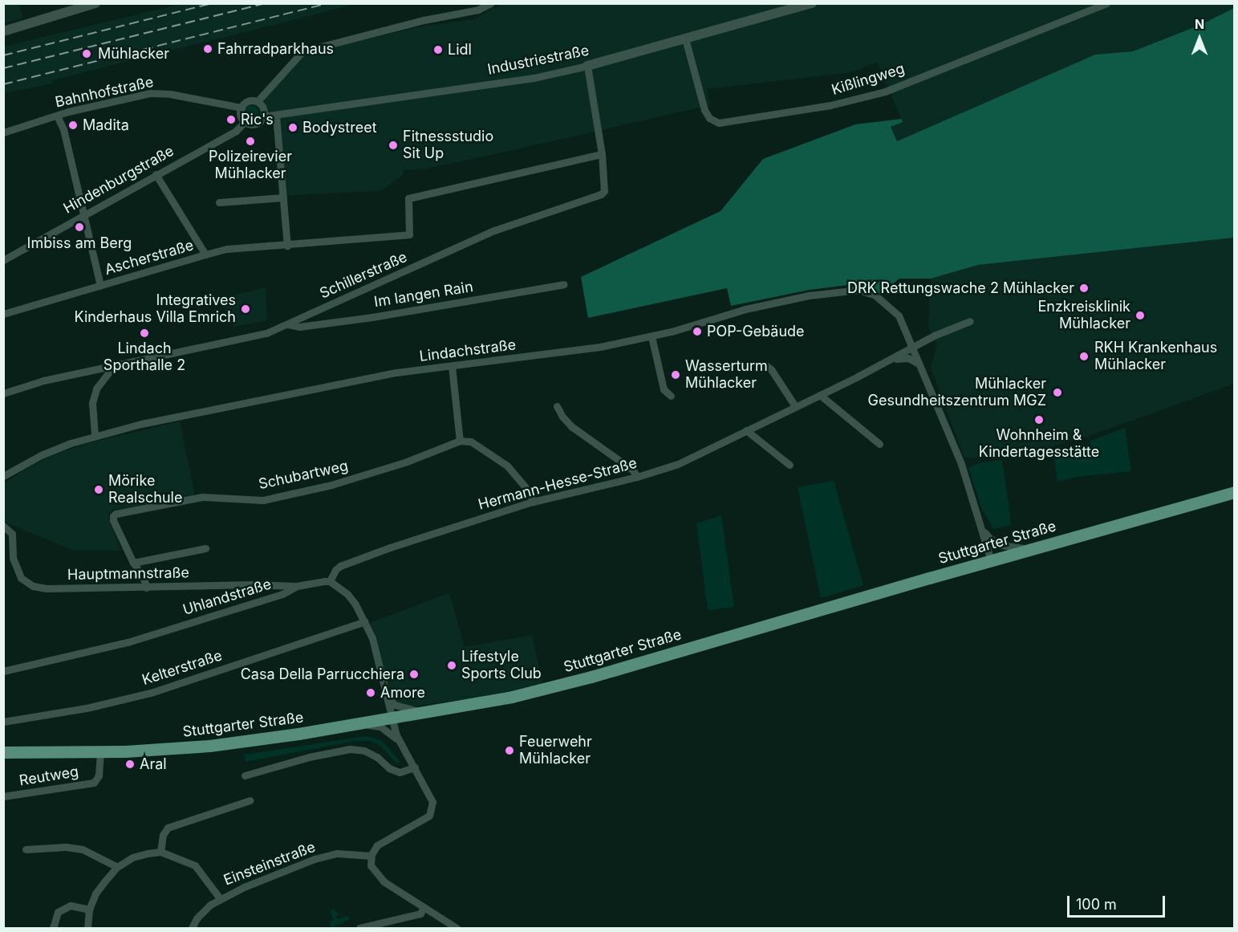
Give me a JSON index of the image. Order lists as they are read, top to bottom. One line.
{"streets":{"main road":["Stuttgarter Straße"],"street":["Industriestraße","Kißlingweg","Bahnhofstraße","Hindenburgstraße","Ascherstraße","Schillerstraße","Im langen Rain","Lindachstraße","Schubartweg","Hermann-Hesse-Straße","Hauptmannstraße","Uhlandstraße","Kelterstraße","Reutweg","Einsteinstraße"]},"crossings":[["Industriestraße","Kißlingweg"],["Industriestraße","Bahnhofstraße"],["Industriestraße","Hindenburgstraße"],["Industriestraße","Schillerstraße"],["Bahnhofstraße","Hindenburgstraße"],["Ascherstraße","Schillerstraße"],["Schillerstraße","Im langen Rain"],["Lindachstraße","Hermann-Hesse-Straße"],["Schubartweg","Hauptmannstraße"],["Hermann-Hesse-Straße","Uhlandstraße"],["Stuttgarter Straße","Reutweg"],["Hauptmannstraße","Uhlandstraße"]],"places":["Fahrradparkhaus","Lidl","Mühlacker","Ric's","Madita","Bodystreet","Polizeirevier Mühlacker","Fitnessstudio Sit Up","Imbiss am Berg","DRK Rettungswache 2 Mühlacker","Integratives Kinderhaus Villa Emrich","Enzkreisklinik Mühlacker","POP-Gebäude","Lindach Sporthalle 2","RKH Krankenhaus Mühlacker","Wasserturm Mühlacker","Mühlacker Gesundheitszentrum MGZ","Wohnheim & Kindertagesstätte","Mörike Realschule","Lifestyle Sports Club","Casa Della Parrucchiera","Amore","Feuerwehr Mühlacker","Aral"],"scale_bar":"100 m","north":"top"}
